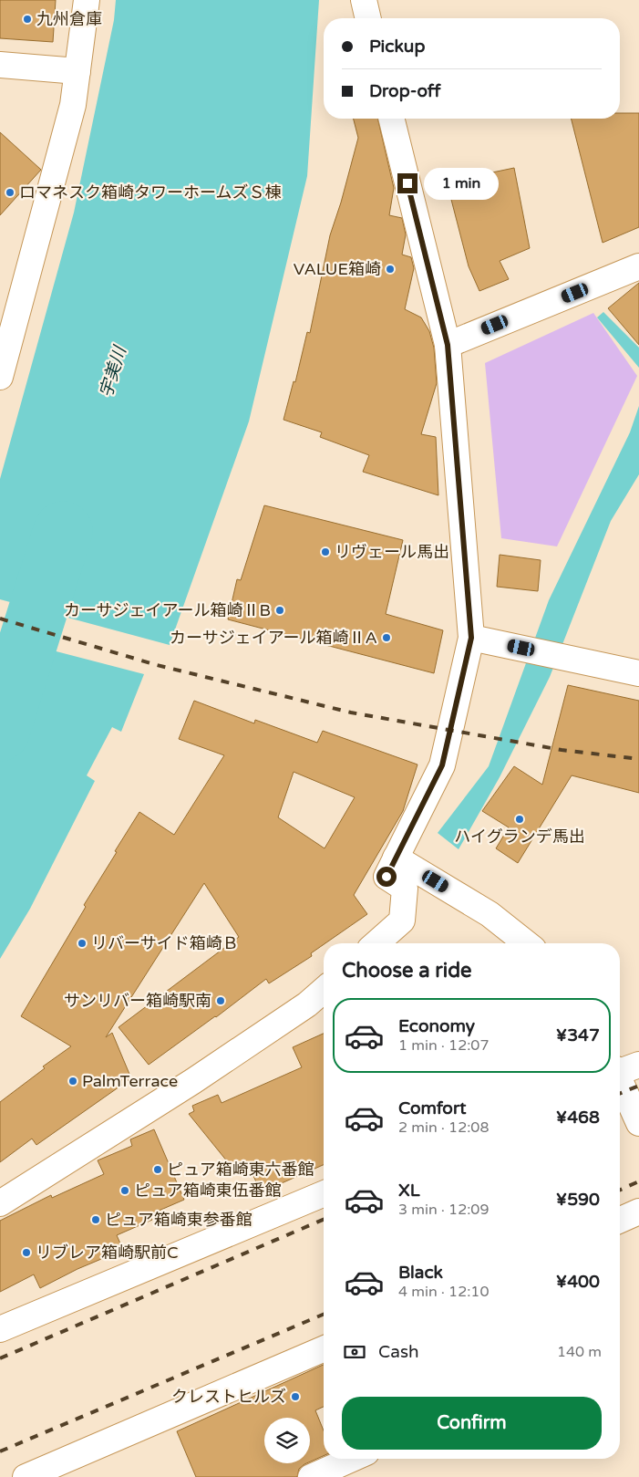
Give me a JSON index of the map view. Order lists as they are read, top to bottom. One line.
{"water":["宇美川"],"places":["九州倉庫","ロマネスク箱崎タワーホームズＳ棟","VALUE箱崎","リヴェール馬出","カーサジェイアール箱崎ⅡB","カーサジェイアール箱崎ⅡA","ハイグランデ馬出","リバーサイド箱崎Ｂ","サンリバー箱崎駅南","PalmTerrace","ピュア箱崎東六番館","ピュア箱崎東伍番館","ピュア箱崎東参番館","リブレア箱崎駅前C","クレストヒルズ"],"page":{"banner":["Pickup","Drop-off"],"bubble":"1 min","heading":"Choose a ride","list":[{"name":"Economy","note":"1 min · 12:07","value":"¥347"},{"name":"Comfort","note":"2 min · 12:08","value":"¥468"},{"name":"XL","note":"3 min · 12:09","value":"¥590"},{"name":"Black","note":"4 min · 12:10","value":"¥400"}],"pay":["Cash","140 m"],"buttons":"Confirm"}}
